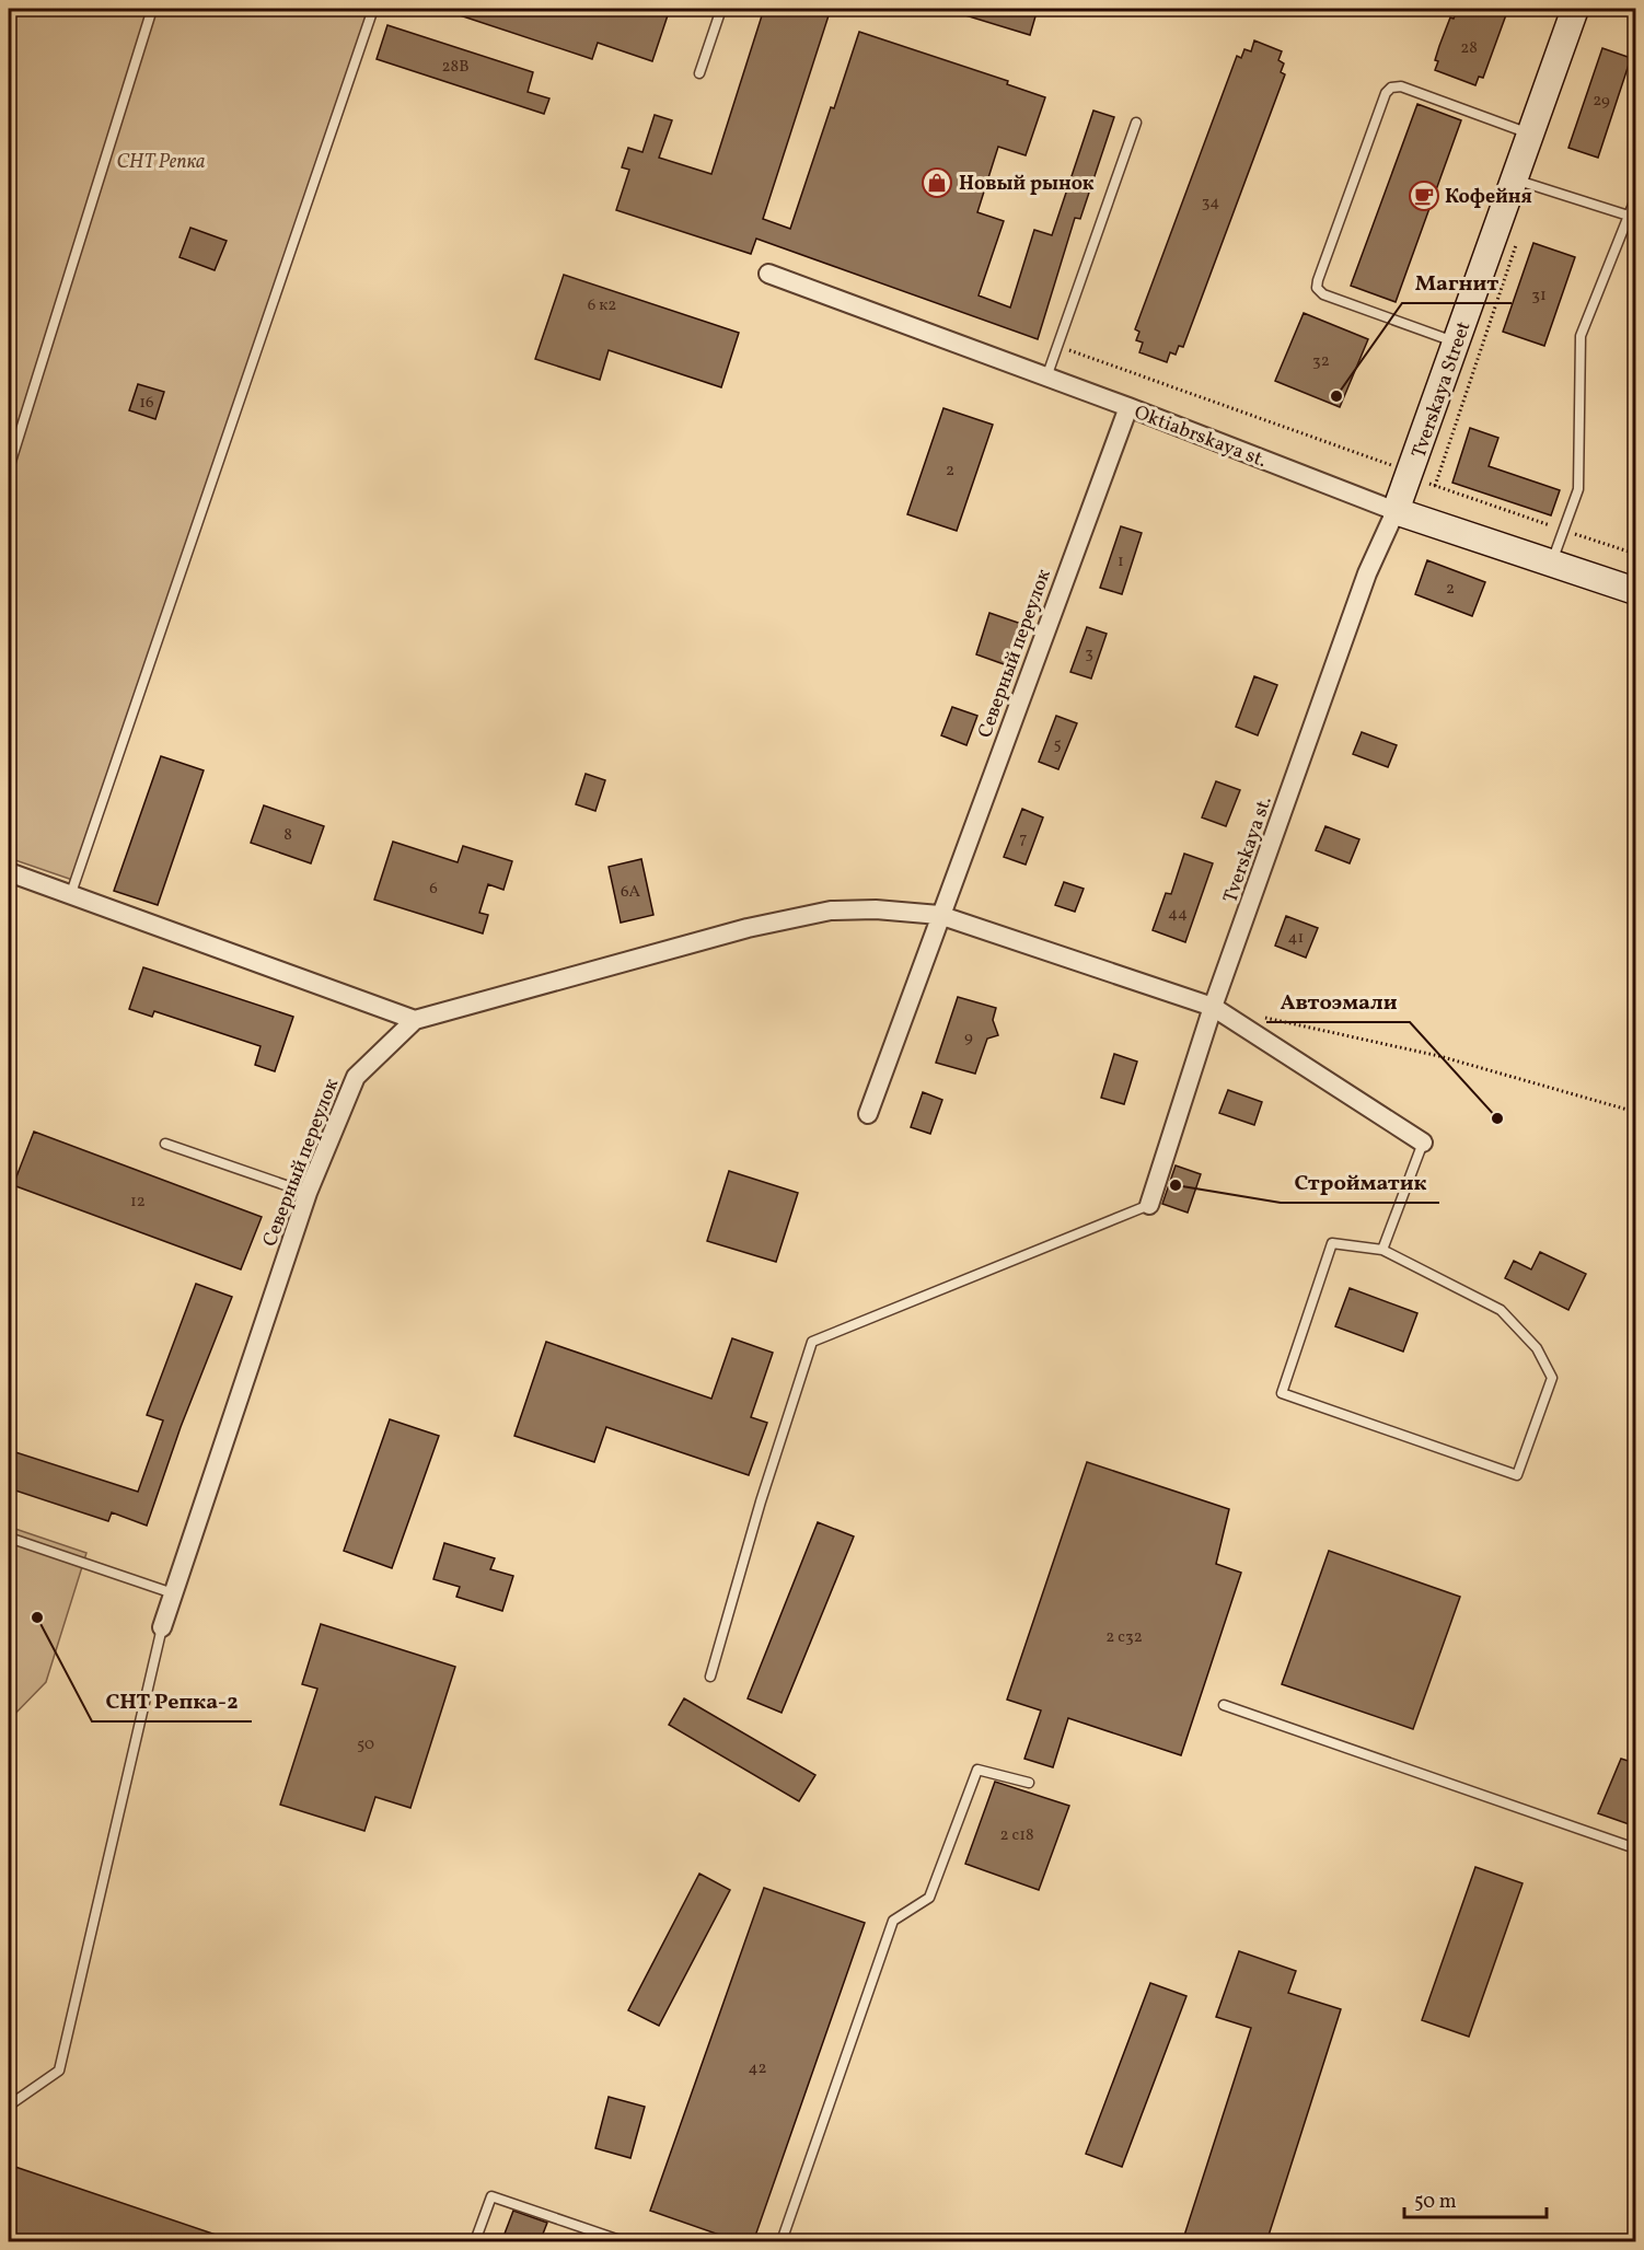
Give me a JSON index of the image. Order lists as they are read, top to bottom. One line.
{"streets":{"main road":["Tverskaya Street","Oktiabrskaya st."],"street":["Северный переулок","Tverskaya st."]},"crossings":[["Tverskaya Street","Oktiabrskaya st."],["Tverskaya Street","Tverskaya st."],["Oktiabrskaya st.","Северный переулок"],["Oktiabrskaya st.","Tverskaya st."]],"parks":["СНТ Репка"],"places":{"shop":["Новый рынок"],"cafe":["Кофейня"],"other":["Магнит","Автоэмали","Стройматик","СНТ Репка-2"]},"house_numbers":["28","28В","29","34","31","6 к2","32","16","2","1","2","3","5","8","7","6","6А","44","41","9","12","2 с32","50","2 с18","42"],"scale_bar":"50 m"}
